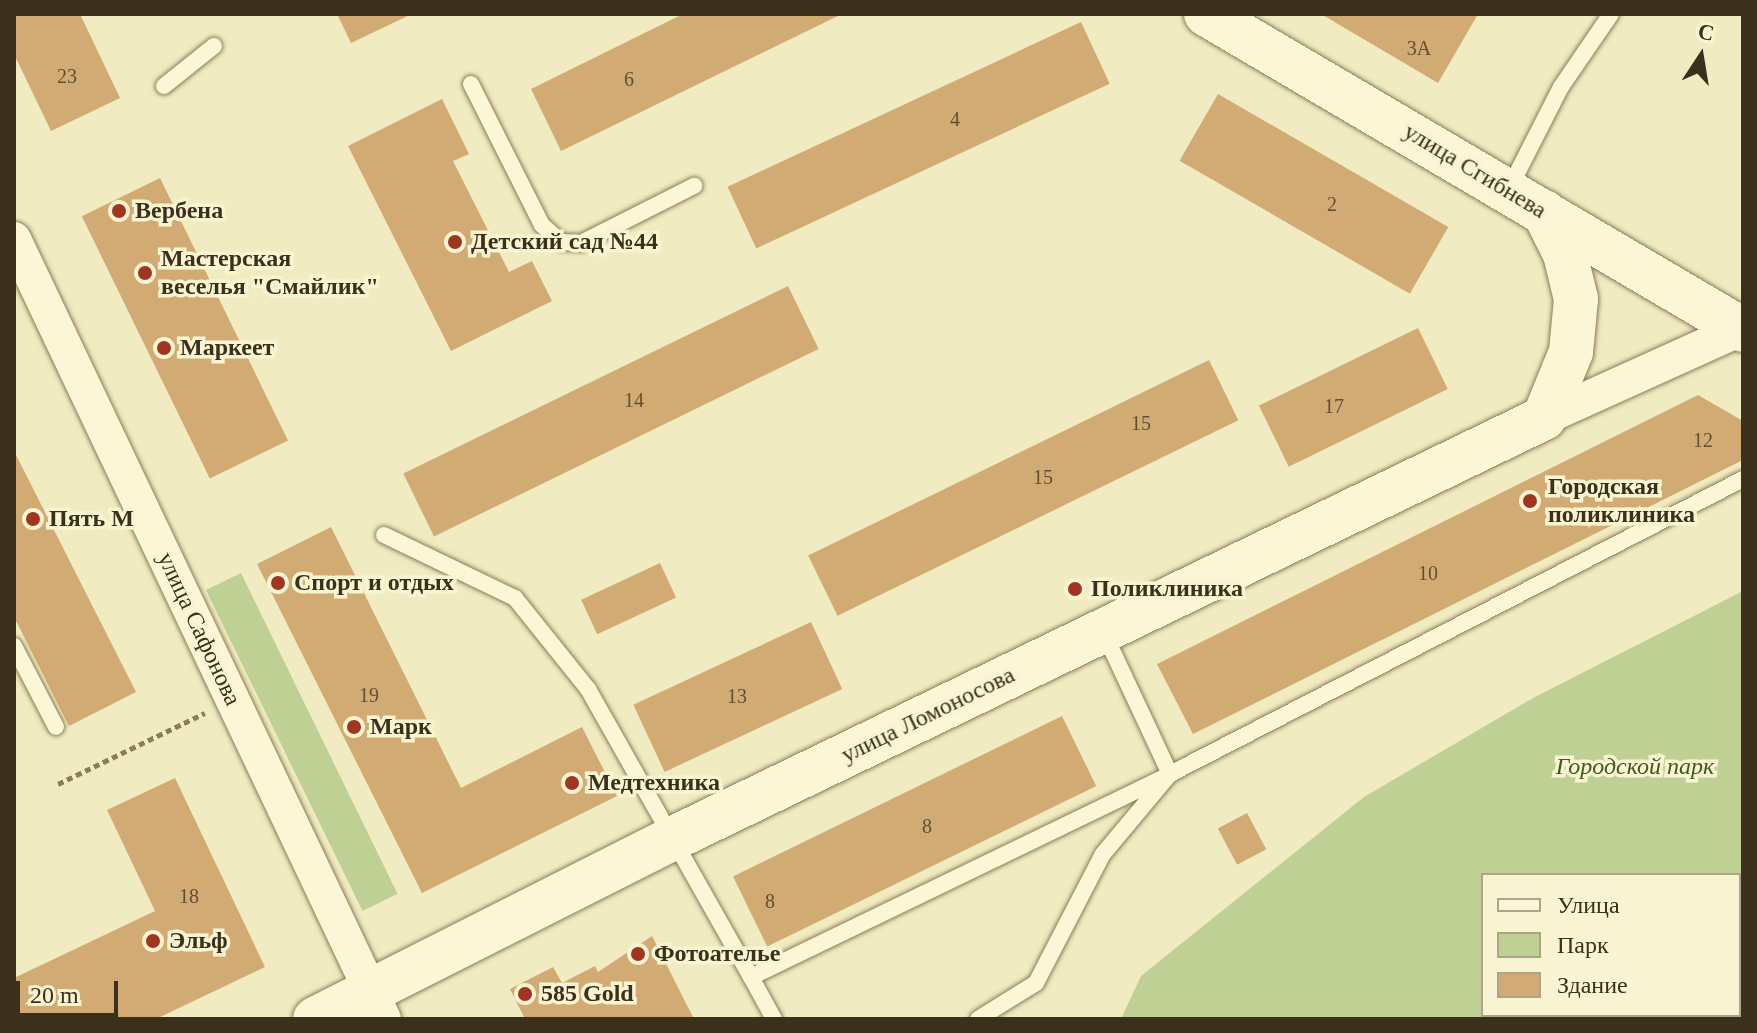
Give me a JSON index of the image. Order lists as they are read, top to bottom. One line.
{"streets":{"street":["улица Сгибнева","улица Сафонова","улица Ломоносова"]},"crossings":[["улица Сгибнева","улица Ломоносова"],["улица Сафонова","улица Ломоносова"]],"parks":["Городской парк"],"places":["Вербена","Детский сад №44","Мастерская веселья \"Смайлик\"","Маркеет","Городская поликлиника","Пять М","Спорт и отдых","Поликлиника","Марк","Медтехника","Эльф","Фотоателье","585 Gold"],"house_numbers":["3А","23","6","4","2","14","17","15","12","15","10","19","13","8","18","8"],"legend":["Улица","Парк","Здание"],"scale_bar":"20 m","north":"top"}
